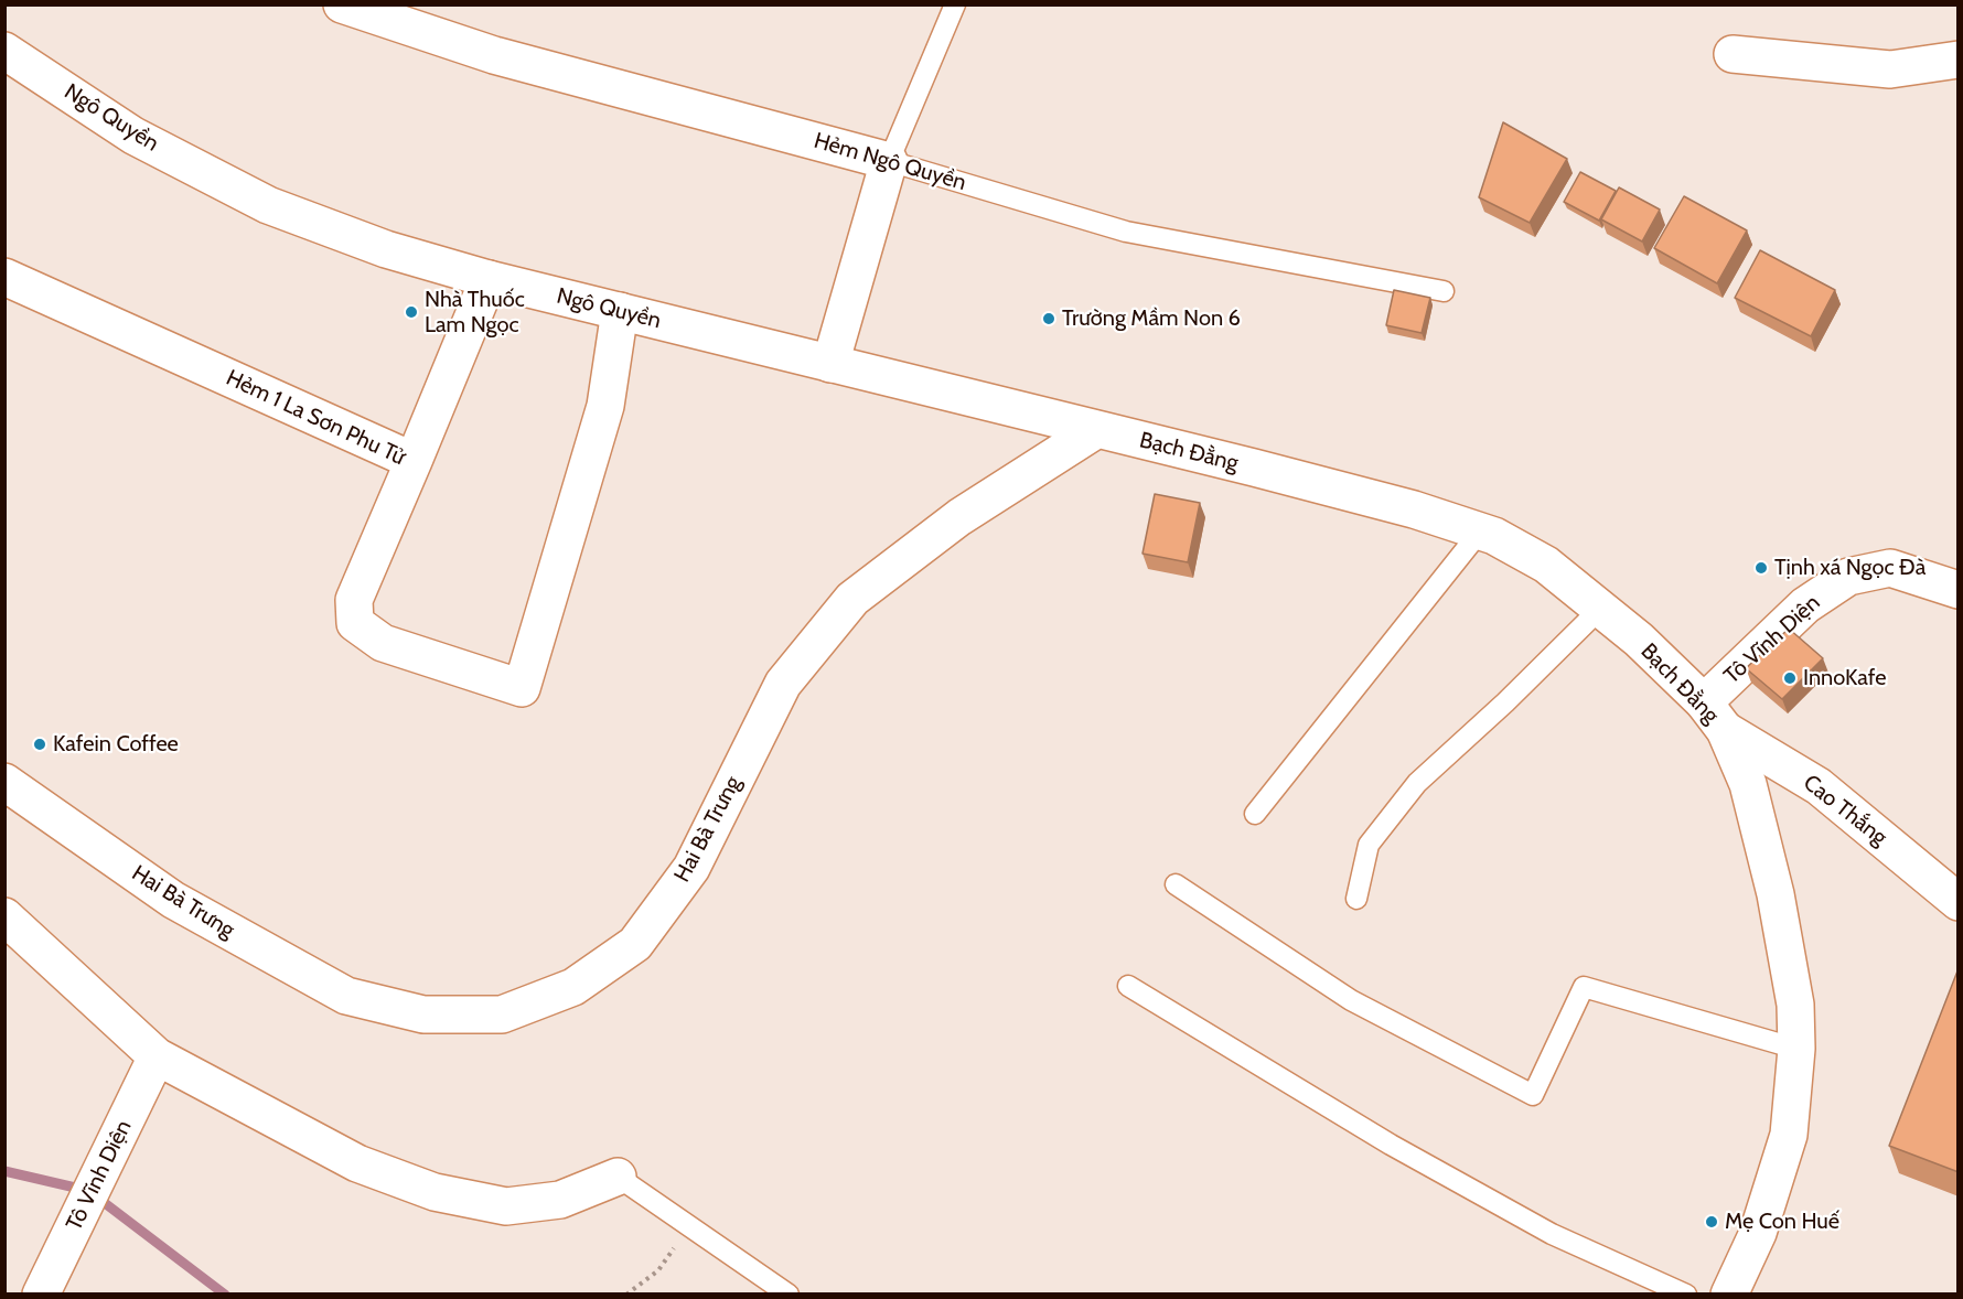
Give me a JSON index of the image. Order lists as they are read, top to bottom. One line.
{"streets":{"street":["Ngô Quyền","Hẻm Ngô Quyền","Hẻm 1 La Sơn Phu Tử","Bạch Đằng","Tô Vĩnh Diện","Cao Thắng","Hai Bà Trưng"]},"crossings":[["Ngô Quyền","Hẻm 1 La Sơn Phu Tử"],["Ngô Quyền","Bạch Đằng"],["Ngô Quyền","Hai Bà Trưng"],["Bạch Đằng","Tô Vĩnh Diện"],["Bạch Đằng","Cao Thắng"],["Bạch Đằng","Hai Bà Trưng"]],"places":["Nhà Thuốc Lam Ngọc","Trường Mầm Non 6","Tịnh xá Ngọc Đà","InnoKafe","Kafein Coffee","Mẹ Con Huế"]}
